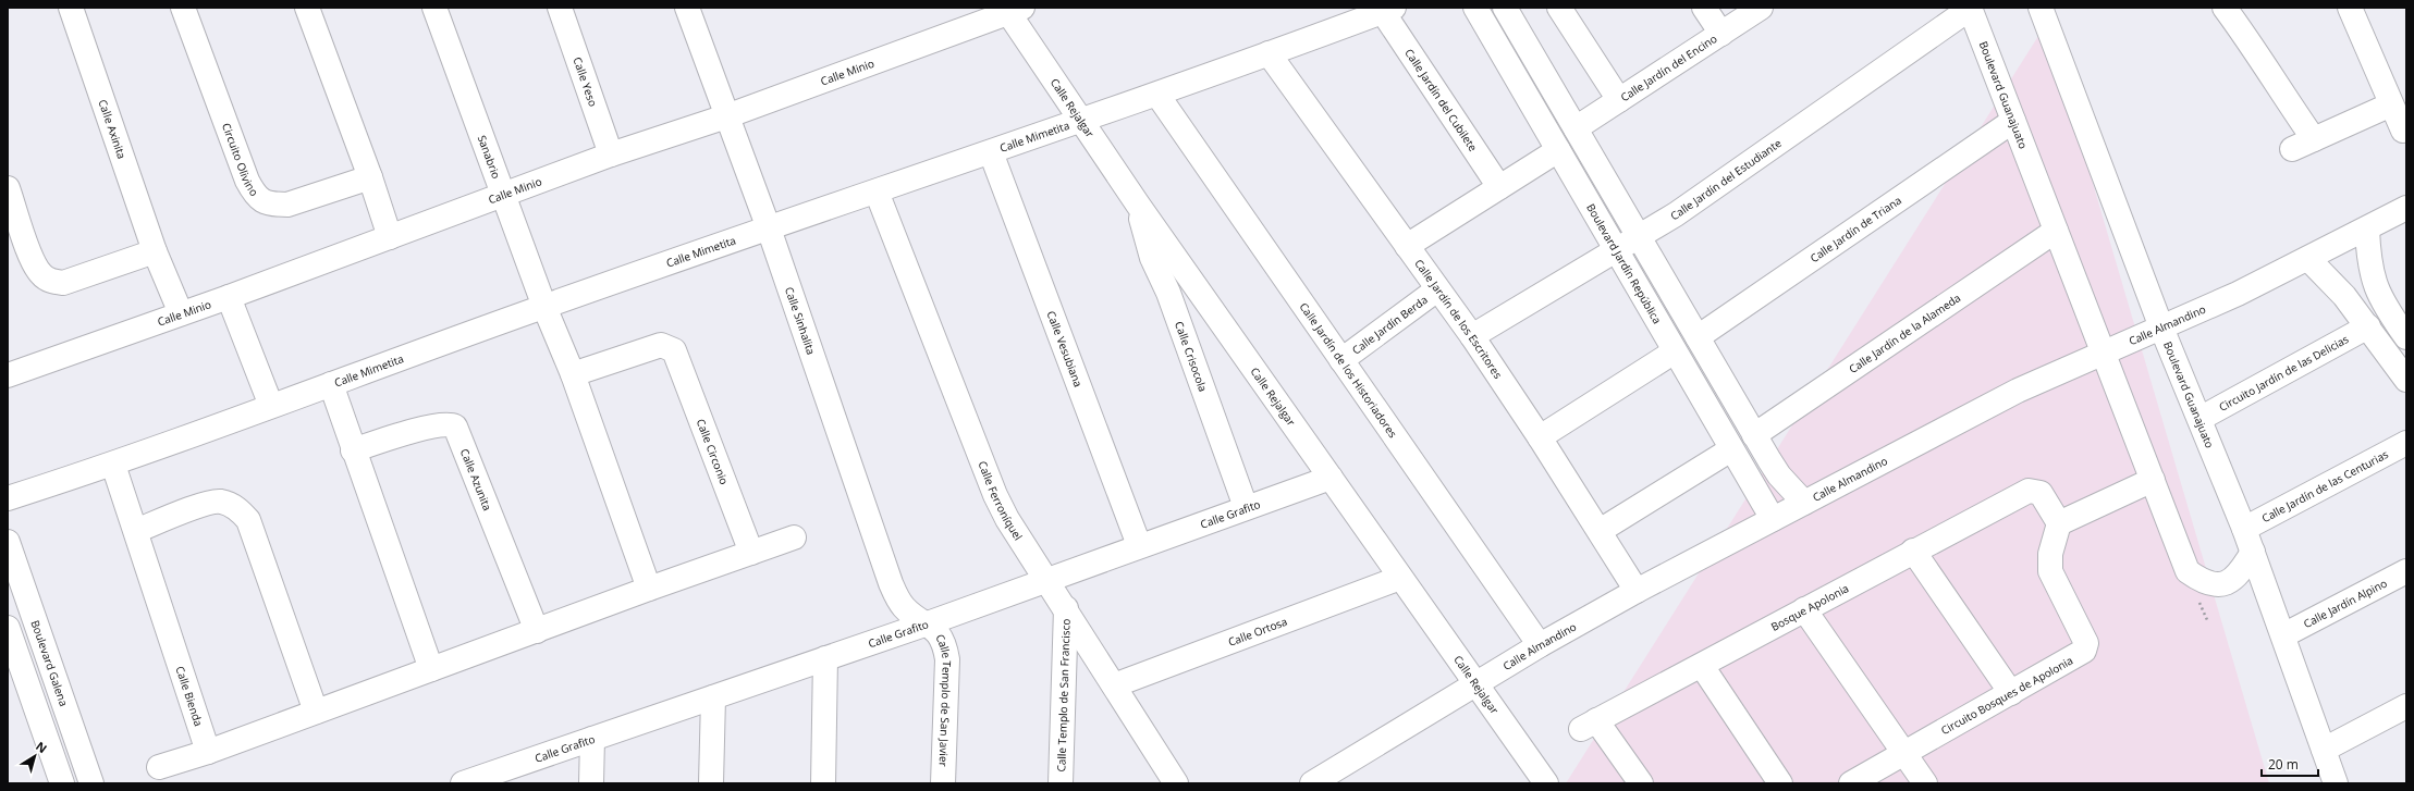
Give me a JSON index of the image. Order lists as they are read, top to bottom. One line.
{"streets":{"street":["Calle Jardín del Encino","Calle Minio","Calle Yeso","Boulevard Guanajuato","Calle Jardín del Cubilete","Calle Rejalgar","Calle Axinita","Calle Mimetita","Circuito Olivino","Sanabrio","Calle Jardín del Estudiante","Calle Jardín de Triana","Boulevard Jardín República","Calle Jardín de los Escritores","Calle Sinhalita","Calle Jardín Berda","Calle Almandino","Calle Jardín de la Alameda","Calle Vesubiana","Calle Crisocola","Calle Jardín de los Historiadores","Circuito Jardín de las Delicias","Calle Circonio","Calle Azunita","Calle Jardín de las Centurias","Calle Ferroníquel","Calle Grafito","Calle Jardín Alpino","Bosque Apolonia","Calle Ortosa","Boulevard Galena","Circuito Bosques de Apolonia","Calle Bienda","Calle Templo de San Francisco","Calle Templo de San Javier"]},"crossings":[["Calle Minio","Calle Yeso"],["Calle Minio","Calle Rejalgar"],["Calle Minio","Calle Axinita"],["Calle Minio","Sanabrio"],["Calle Minio","Calle Sinhalita"],["Boulevard Guanajuato","Calle Jardín del Estudiante"],["Boulevard Guanajuato","Calle Jardín de Triana"],["Boulevard Guanajuato","Calle Almandino"],["Boulevard Guanajuato","Calle Jardín de la Alameda"],["Boulevard Guanajuato","Circuito Jardín de las Delicias"],["Boulevard Guanajuato","Calle Jardín de las Centurias"],["Boulevard Guanajuato","Calle Jardín Alpino"],["Calle Jardín del Cubilete","Calle Mimetita"],["Calle Rejalgar","Calle Mimetita"],["Calle Rejalgar","Calle Almandino"],["Calle Rejalgar","Calle Crisocola"],["Calle Rejalgar","Calle Grafito"],["Calle Rejalgar","Calle Ortosa"],["Calle Mimetita","Sanabrio"],["Calle Mimetita","Calle Jardín de los Escritores"],["Calle Mimetita","Calle Sinhalita"],["Calle Mimetita","Calle Vesubiana"],["Calle Mimetita","Calle Jardín de los Historiadores"],["Calle Mimetita","Calle Ferroníquel"],["Calle Mimetita","Calle Bienda"],["Calle Jardín del Estudiante","Boulevard Jardín República"],["Calle Jardín del Estudiante","Calle Jardín de los Escritores"],["Boulevard Jardín República","Calle Almandino"],["Calle Jardín de los Escritores","Calle Jardín Berda"],["Calle Jardín de los Escritores","Calle Almandino"],["Calle Sinhalita","Calle Grafito"],["Calle Sinhalita","Calle Templo de San Javier"],["Calle Jardín Berda","Calle Jardín de los Historiadores"],["Calle Almandino","Calle Jardín de los Historiadores"],["Calle Vesubiana","Calle Grafito"],["Calle Crisocola","Calle Grafito"],["Calle Ferroníquel","Calle Grafito"],["Calle Ferroníquel","Calle Ortosa"],["Calle Ferroníquel","Calle Templo de San Francisco"],["Calle Grafito","Calle Templo de San Javier"],["Bosque Apolonia","Circuito Bosques de Apolonia"]],"scale_bar":"20 m","north":"top right"}
